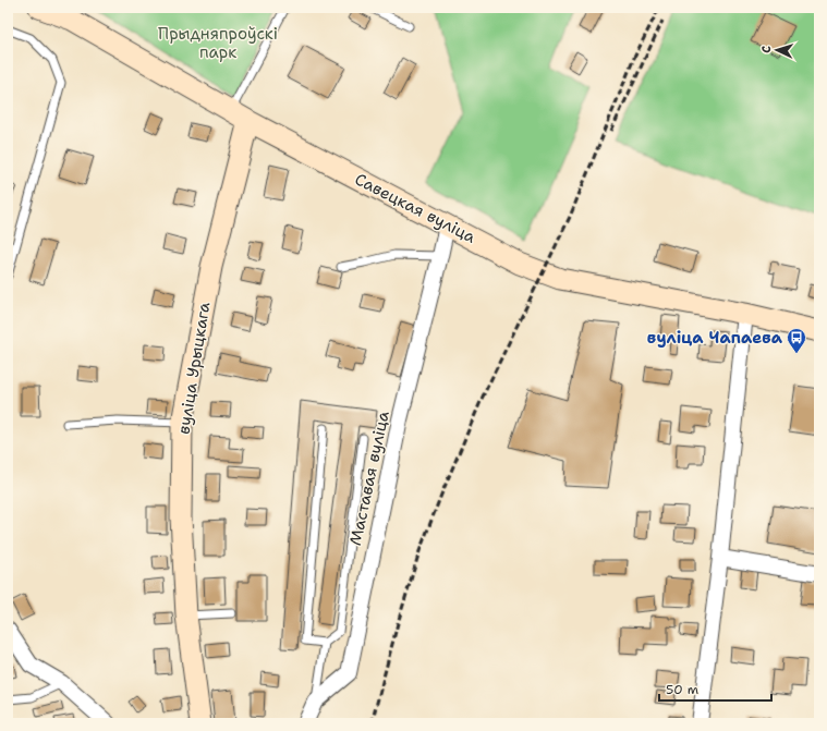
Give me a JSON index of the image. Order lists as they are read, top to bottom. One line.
{"streets":{"main road":["Савецкая вуліца","вуліца Урыцкага"],"street":["Маставая вуліца"]},"crossings":[["Савецкая вуліца","вуліца Урыцкага"],["Савецкая вуліца","Маставая вуліца"]],"parks":["Прыдняпроўскі парк"],"places":{"bus stop":["вуліца Чапаева"]},"scale_bar":"50 m","north":"left"}
